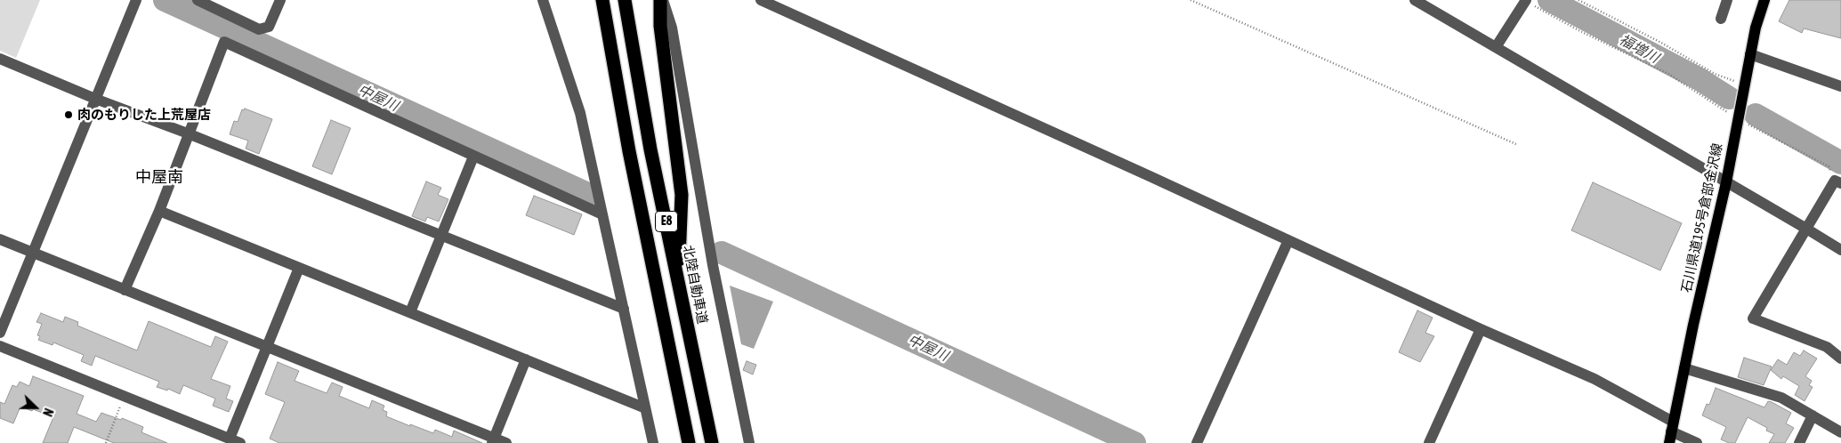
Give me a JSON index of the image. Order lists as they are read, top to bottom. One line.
{"streets":{"highway":["E8","北陸自動車道"],"main road":["石川県道195号倉部金沢線"]},"districts":["中屋南"],"water":["福増川","中屋川"],"places":["肉のもりした上荒屋店"],"north":"right"}
